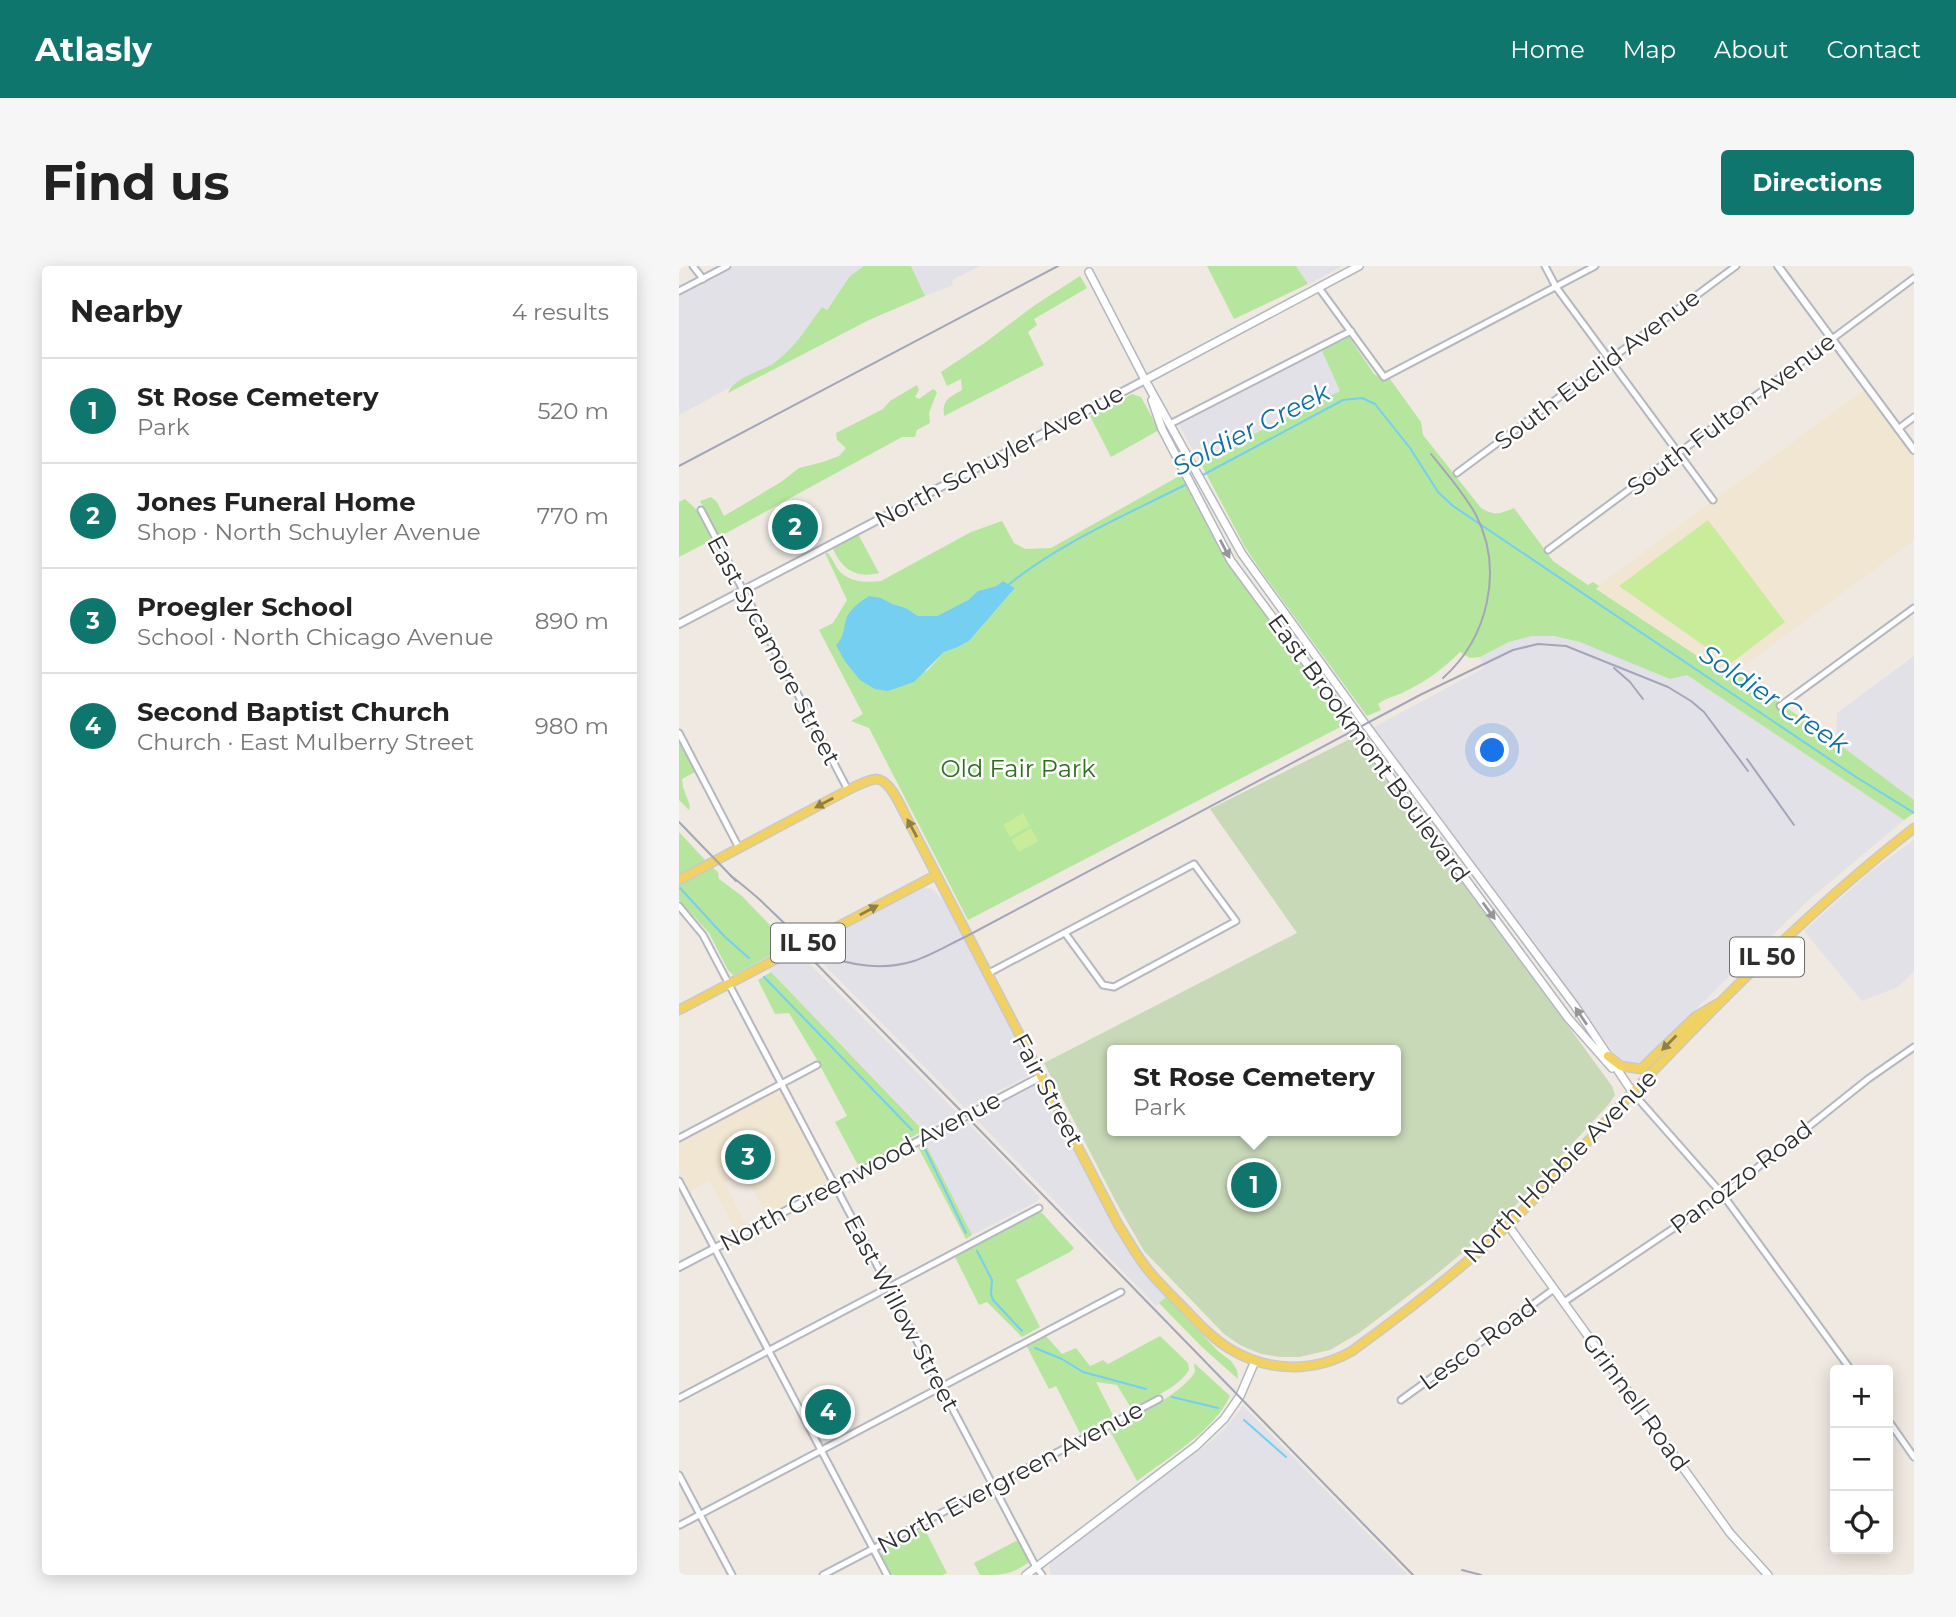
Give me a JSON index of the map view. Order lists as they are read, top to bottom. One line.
{"streets":{"main road":["North Schuyler Avenue","East Brookmont Boulevard","IL 50","Fair Street","North Hobbie Avenue","Grinnell Road"],"street":["South Euclid Avenue","South Fulton Avenue","East Sycamore Street","North Greenwood Avenue","Panozzo Road","East Willow Street","Lesco Road","North Evergreen Avenue"]},"crossings":[["North Schuyler Avenue","East Sycamore Street"],["North Schuyler Avenue","East Brookmont Boulevard"],["East Sycamore Street","IL 50"],["East Sycamore Street","Fair Street"],["East Brookmont Boulevard","North Hobbie Avenue"],["East Brookmont Boulevard","Panozzo Road"],["IL 50","Fair Street"],["IL 50","East Willow Street"],["Fair Street","North Hobbie Avenue"],["Fair Street","North Greenwood Avenue"],["North Hobbie Avenue","Grinnell Road"],["North Greenwood Avenue","East Willow Street"],["Panozzo Road","Grinnell Road"],["East Willow Street","North Evergreen Avenue"],["Lesco Road","Grinnell Road"]],"water":["Soldier Creek"],"parks":["Old Fair Park"],"page":{"header":"Atlasly","nav":["Home","Map","About","Contact"],"buttons":"Directions","title":"Find us","heading":["Nearby","4 results"],"list":[{"mark":"1","name":"St Rose Cemetery","note":"Park","value":"520 m"},{"mark":"2","name":"Jones Funeral Home","note":"Shop · North Schuyler Avenue","value":"770 m"},{"mark":"3","name":"Proegler School","note":"School · North Chicago Avenue","value":"890 m"},{"mark":"4","name":"Second Baptist Church","note":"Church · East Mulberry Street","value":"980 m"}],"pins":["2","3","1","4"],"popup":["St Rose Cemetery","Park"],"map_buttons":["+","−"]}}
